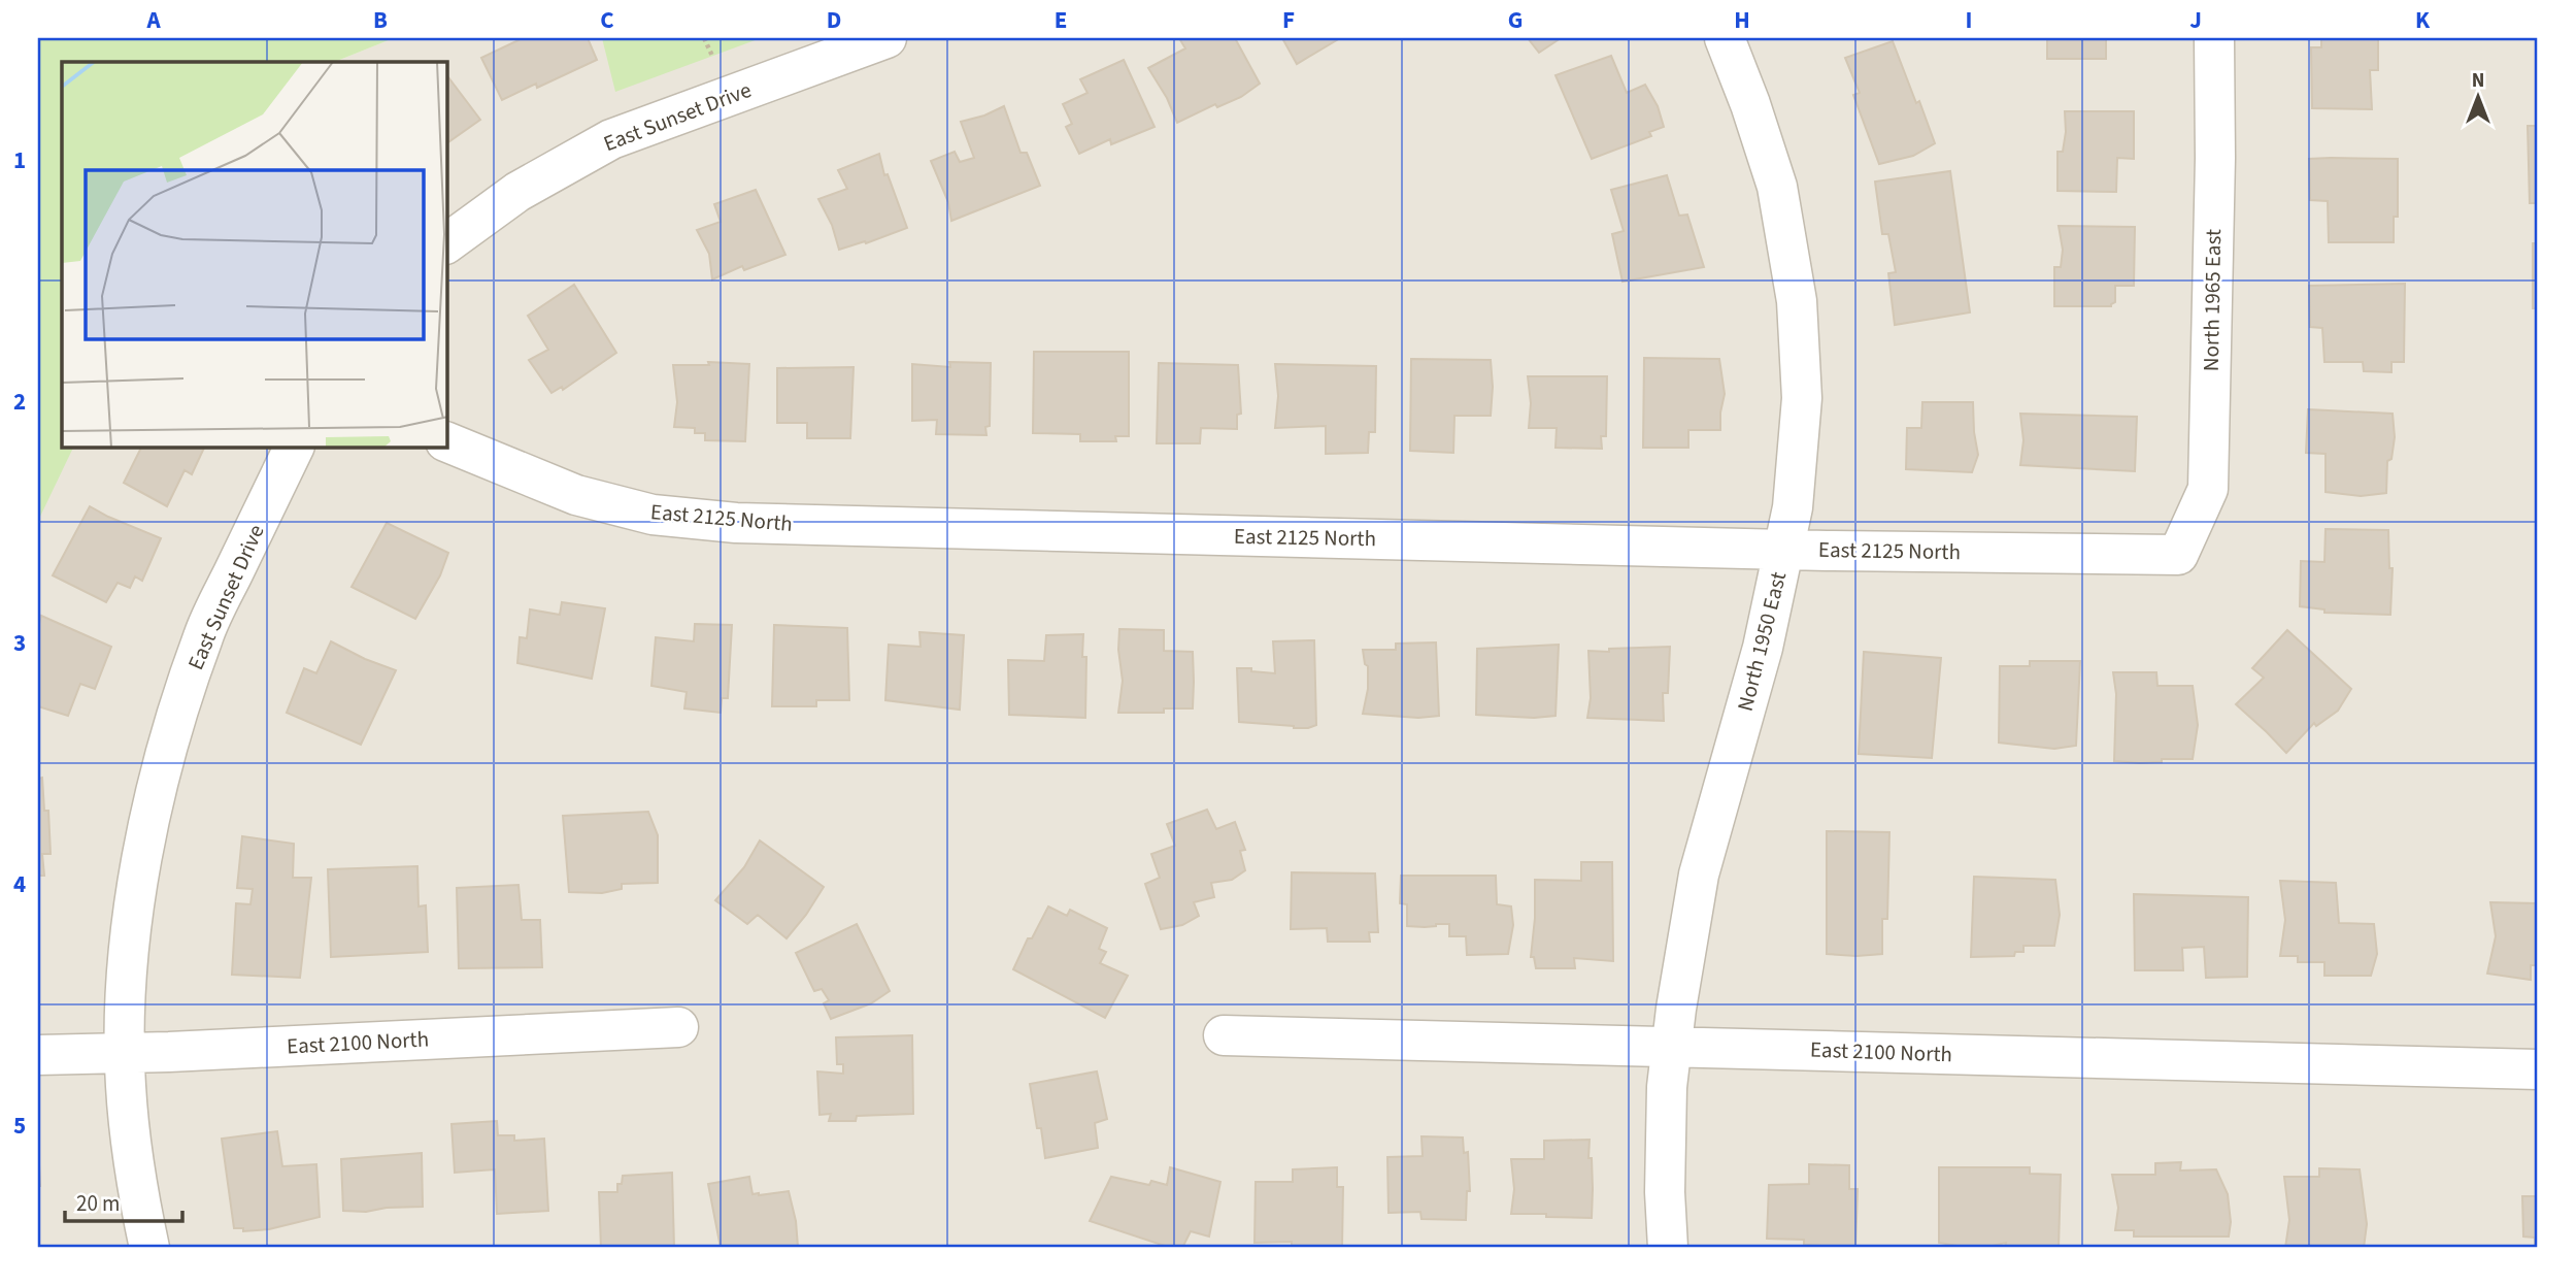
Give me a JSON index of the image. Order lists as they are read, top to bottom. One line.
{"streets":{"street":["East Sunset Drive","North 1965 East","East 2125 North","North 1950 East","East 2100 North"]},"crossings":[["East Sunset Drive","East 2100 North"],["North 1965 East","East 2125 North"],["East 2125 North","North 1950 East"],["North 1950 East","East 2100 North"]],"scale_bar":"20 m","north":"top","grid":{"columns":["A","B","C","D","E","F","G","H","I","J","K"],"rows":["1","2","3","4","5"]}}
